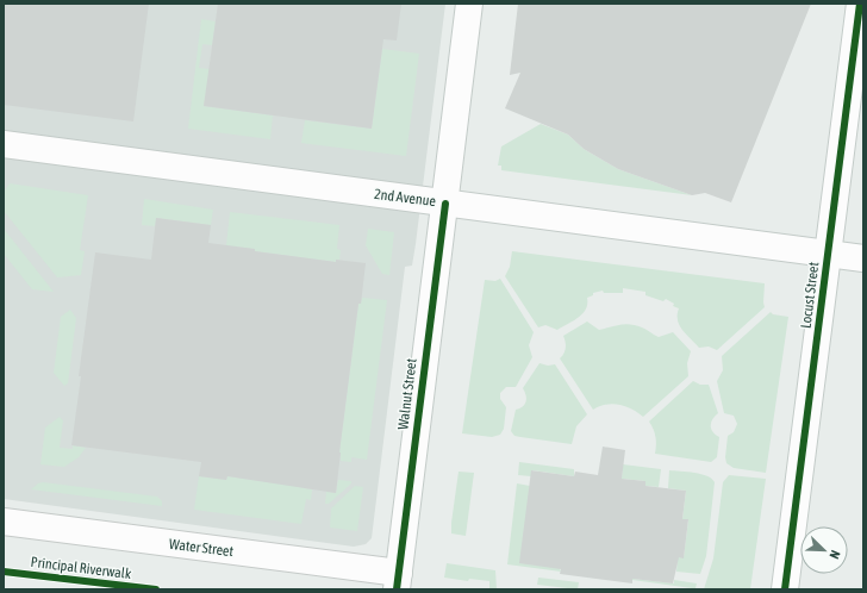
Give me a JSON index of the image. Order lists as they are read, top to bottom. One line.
{"streets":{"main road":["2nd Avenue","Locust Street","Walnut Street","Water Street"],"cycle path":["Principal Riverwalk"]},"crossings":[["2nd Avenue","Locust Street"],["2nd Avenue","Walnut Street"],["Walnut Street","Water Street"]],"north":"bottom right"}
